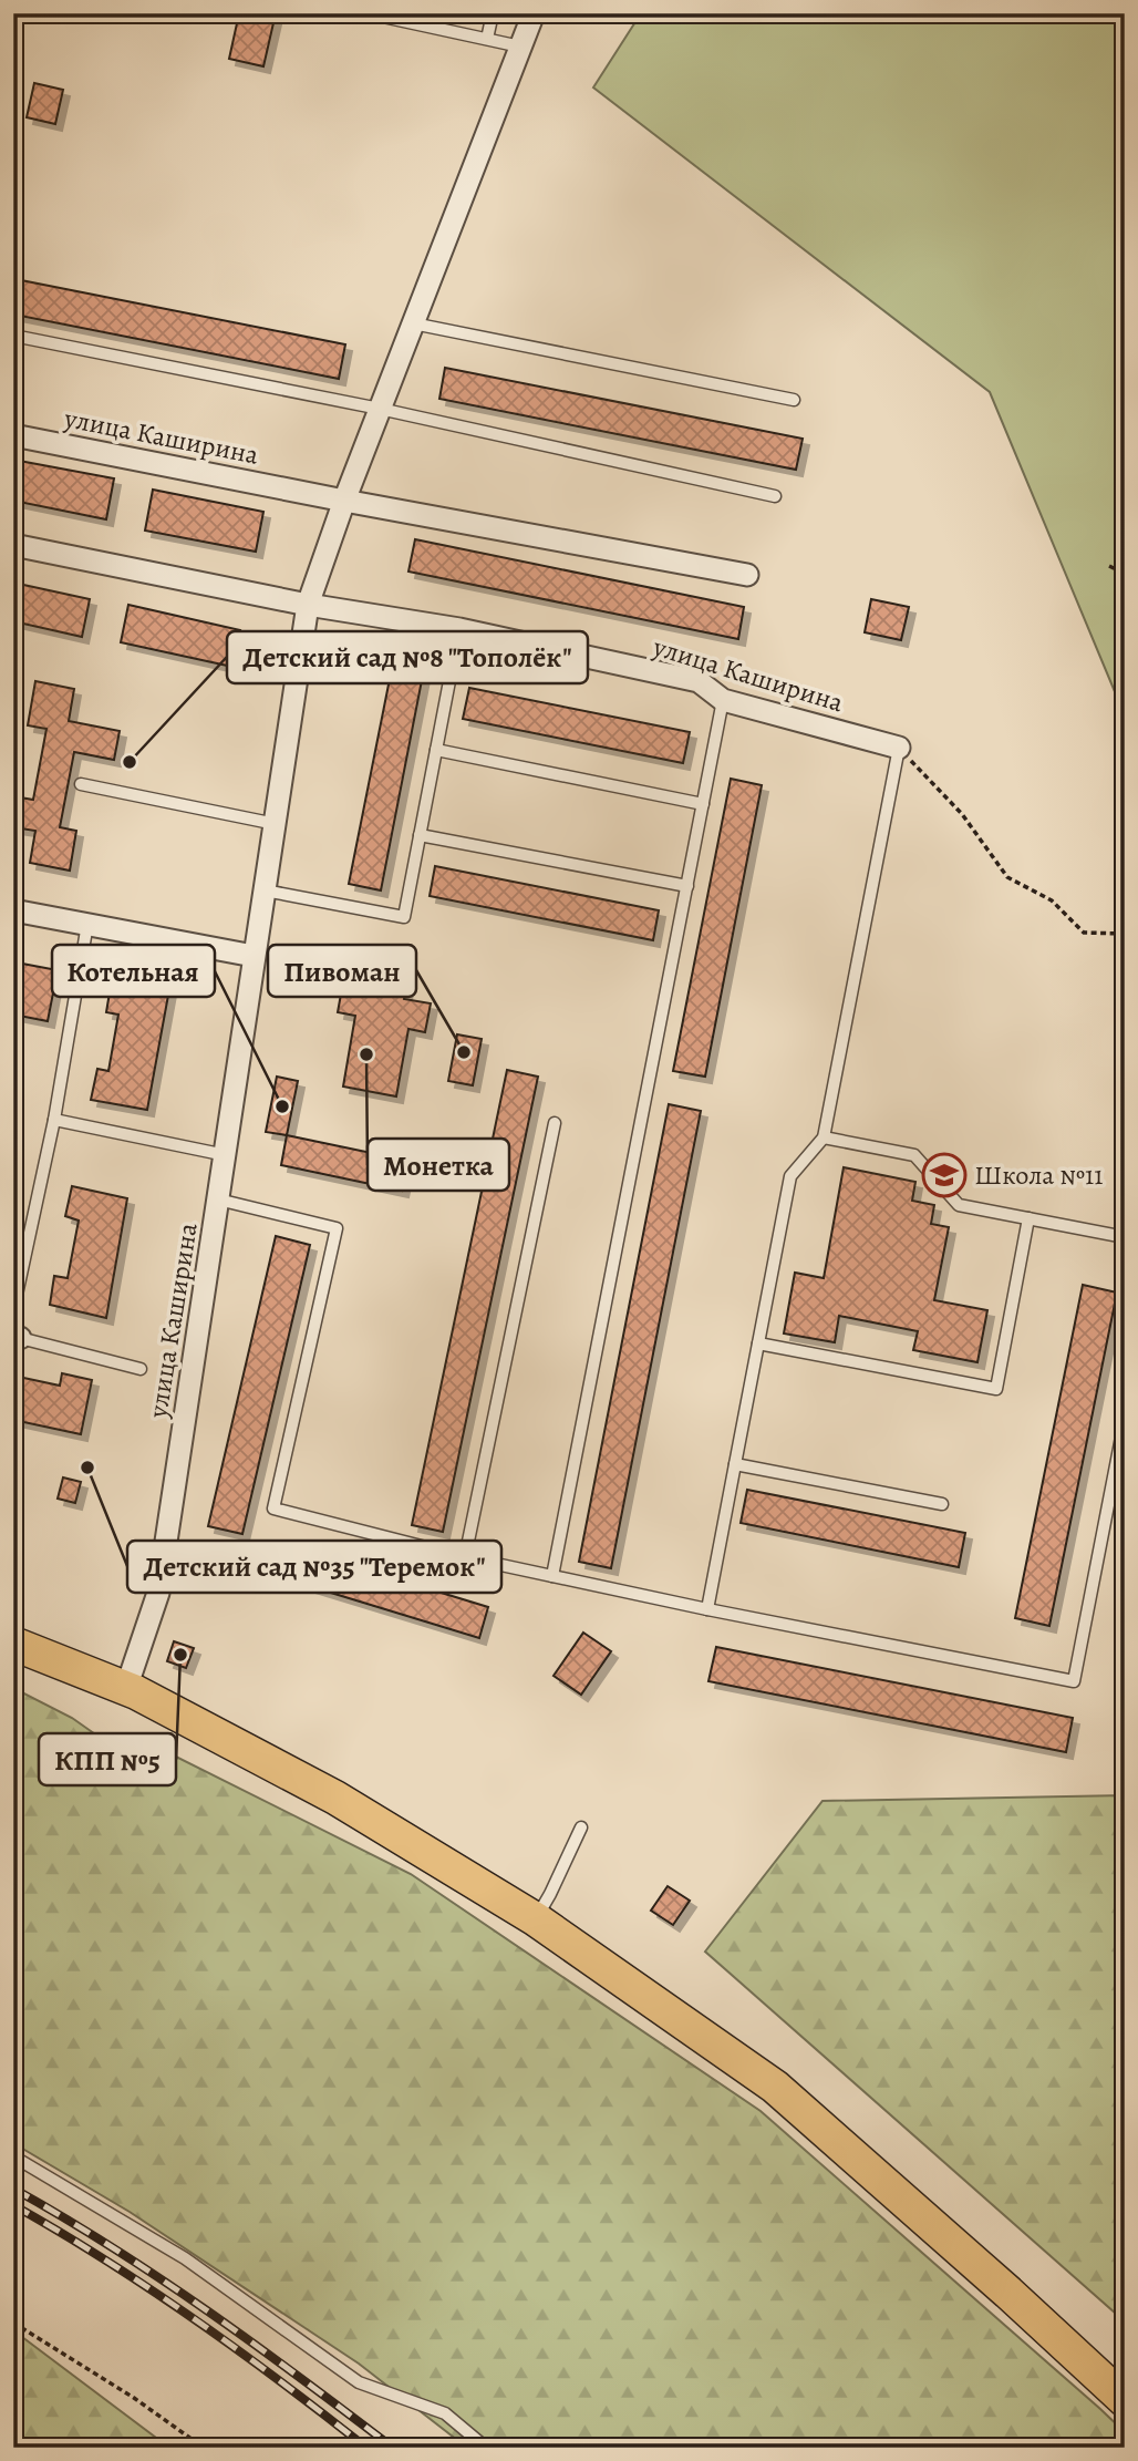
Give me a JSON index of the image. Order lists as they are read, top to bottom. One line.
{"streets":{"street":["улица Каширина"]},"places":{"other":["Детский сад №8 \"Тополёк\"","Пивоман","Монетка","Котельная","Детский сад №35 \"Теремок\"","КПП №5"],"school or university":["Школа №11"]}}
